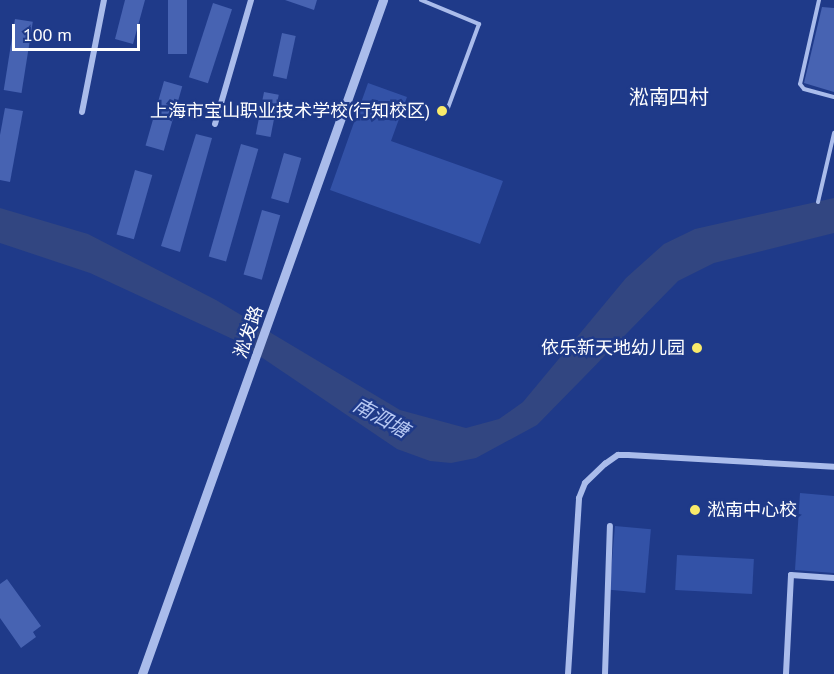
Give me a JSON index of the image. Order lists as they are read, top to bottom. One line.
{"streets":{"street":["淞发路"]},"districts":["淞南四村"],"water":["南泗塘"],"places":["上海市宝山职业技术学校(行知校区)","依乐新天地幼儿园","淞南中心校"],"scale_bar":"100 m"}
